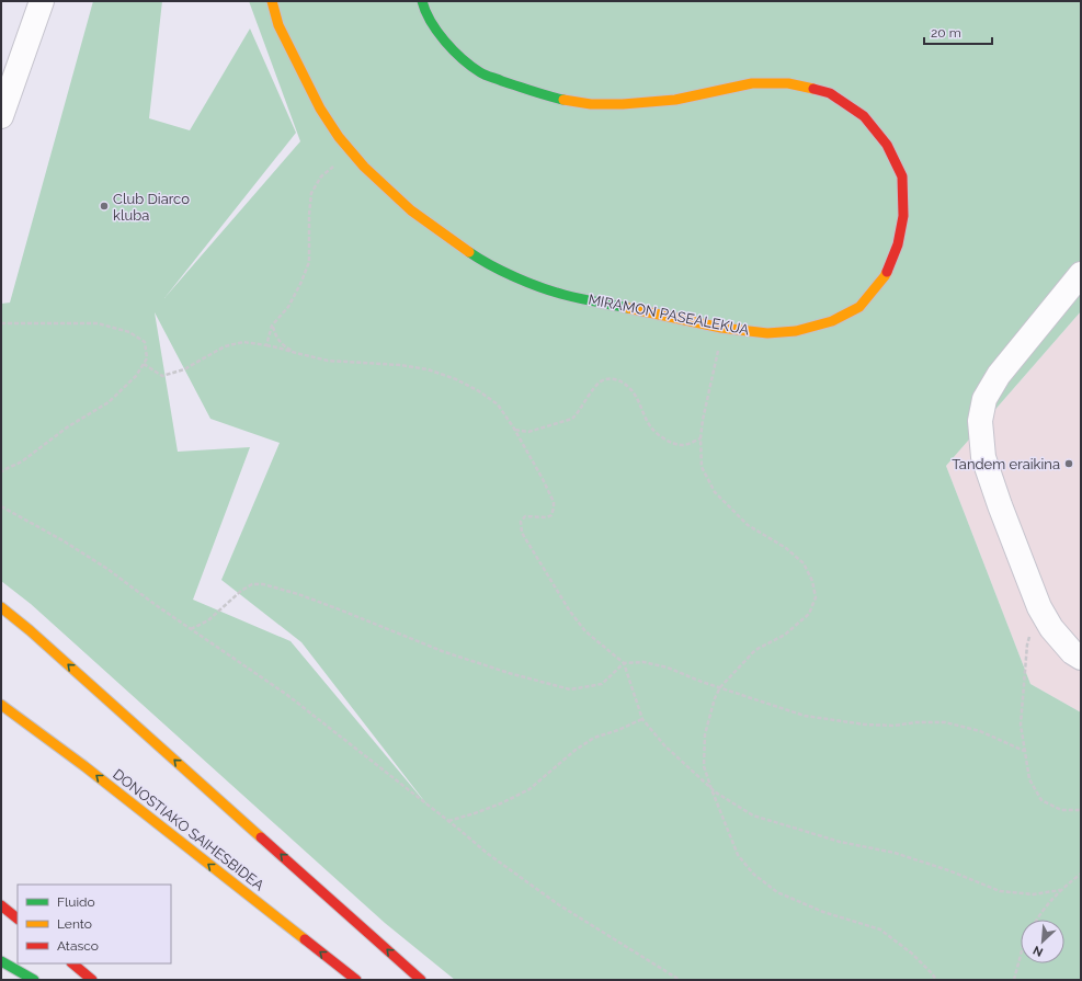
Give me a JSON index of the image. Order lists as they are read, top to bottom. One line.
{"streets":{"main road":["MIRAMON PASEALEKUA","DONOSTIAKO SAIHESBIDEA"]},"places":["Club Diarco kluba","Tandem eraikina"],"legend":["Fluido","Lento","Atasco"],"scale_bar":"20 m","north":"bottom left"}
